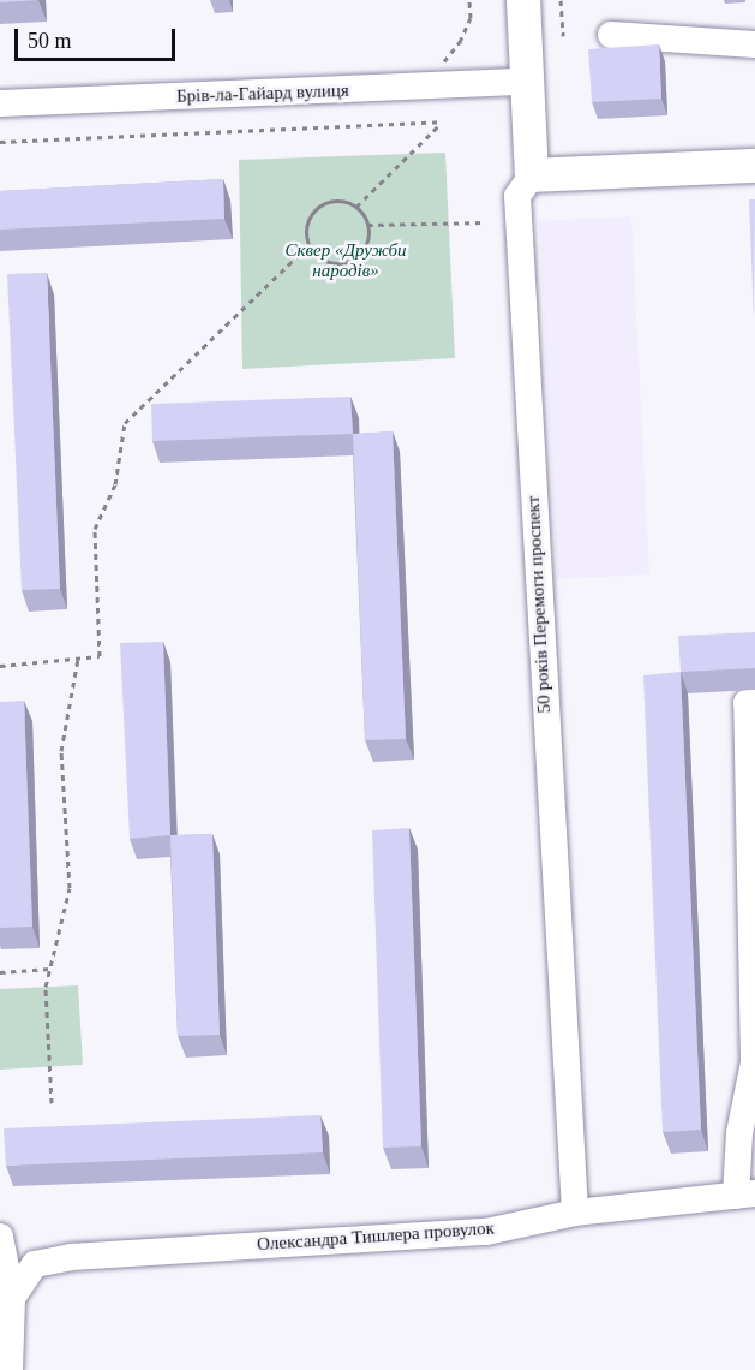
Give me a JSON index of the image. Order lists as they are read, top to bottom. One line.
{"streets":{"main road":["50 років Перемоги проспект"],"street":["Брів-ла-Гайард вулиця","Олександра Тишлера провулок"]},"crossings":[["Брів-ла-Гайард вулиця","50 років Перемоги проспект"],["50 років Перемоги проспект","Олександра Тишлера провулок"]],"parks":["Сквер «Дружби народів»"],"scale_bar":"50 m"}
